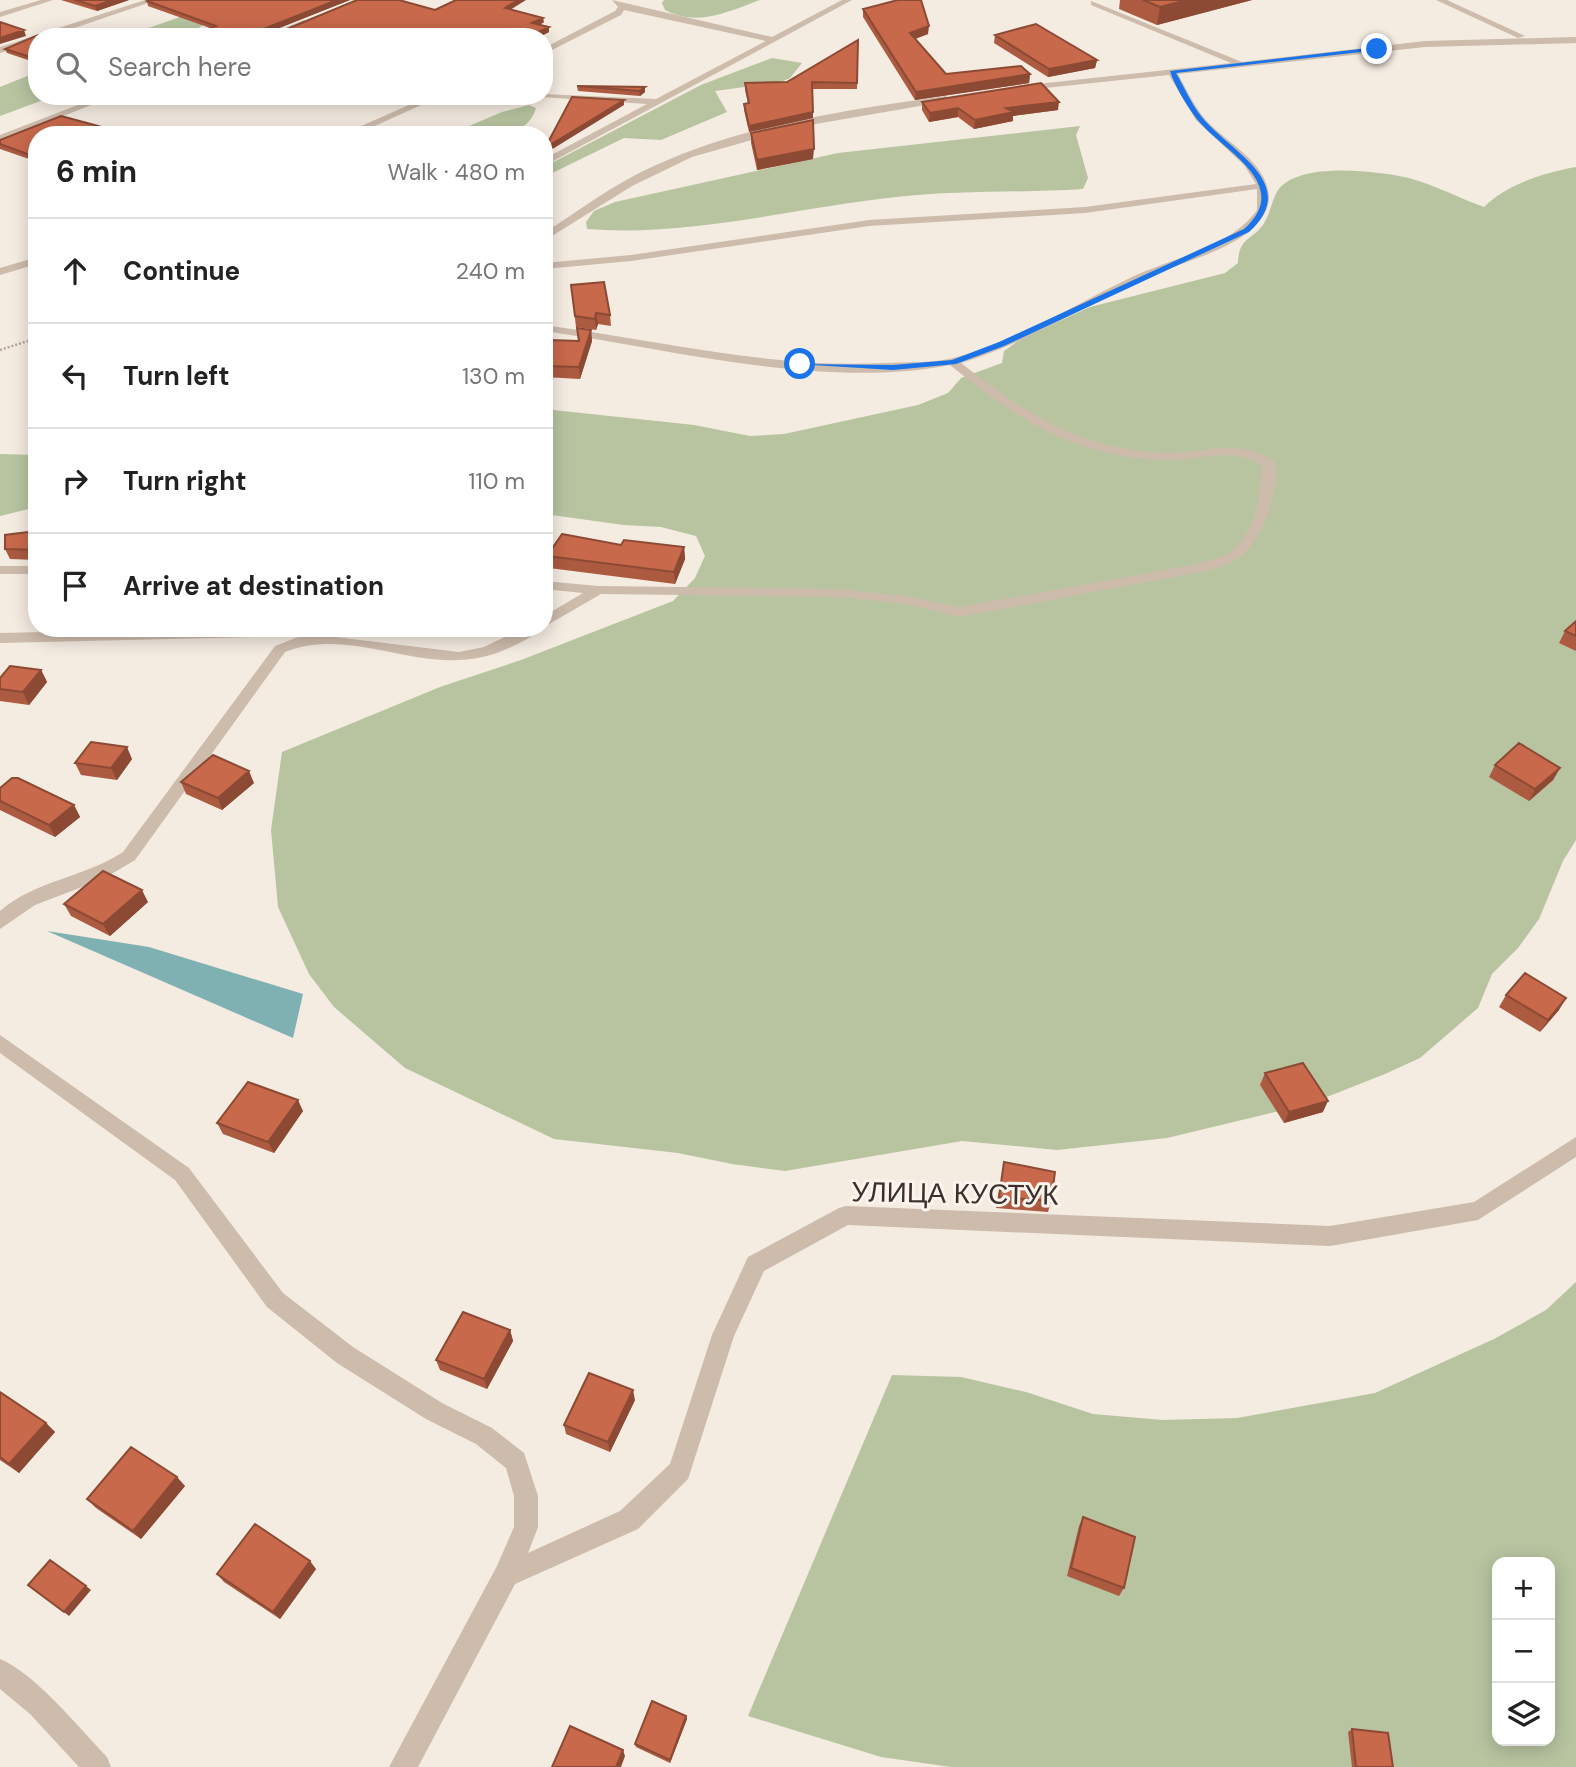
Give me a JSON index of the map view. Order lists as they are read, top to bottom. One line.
{"streets":{"street":["УЛИЦА КУСТУК"]},"page":{"search":"Search here","heading":["6 min","Walk · 480 m"],"list":[["Continue","240 m"],["Turn left","130 m"],["Turn right","110 m"],"Arrive at destination"],"map_buttons":["+","−"]}}
